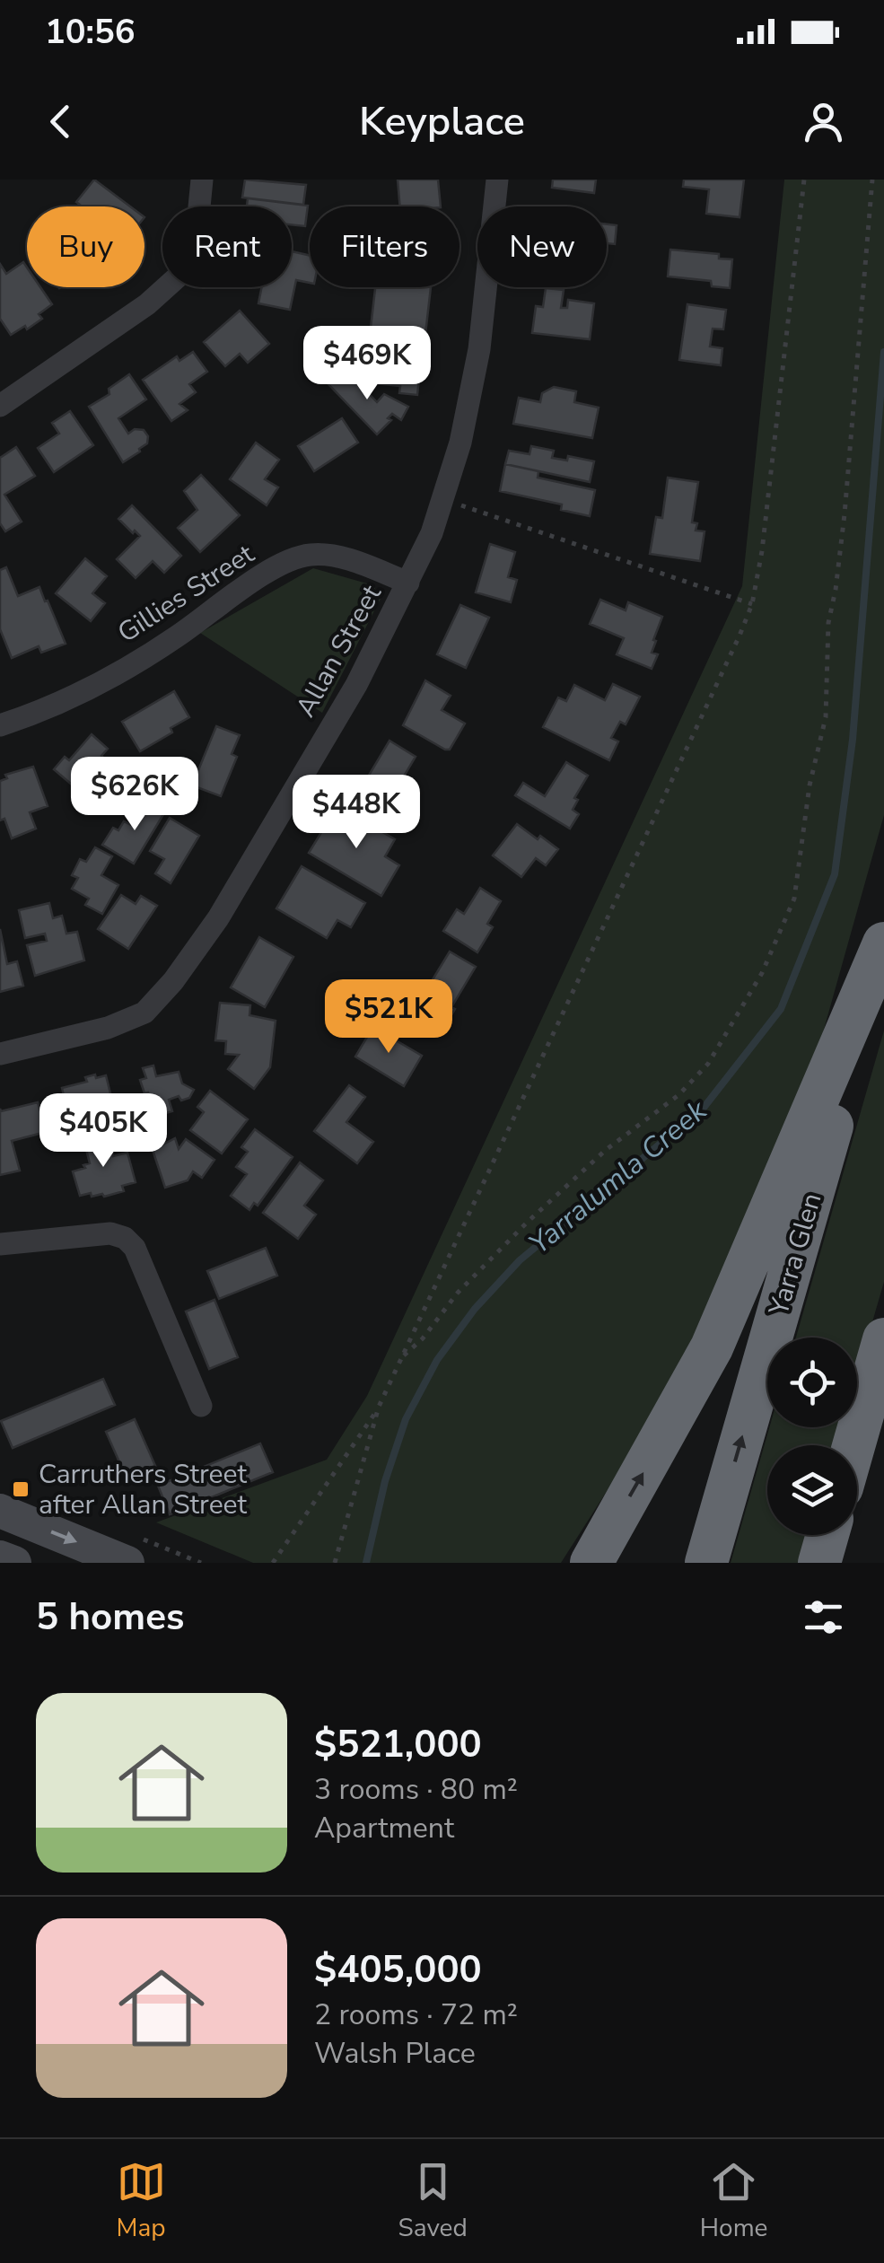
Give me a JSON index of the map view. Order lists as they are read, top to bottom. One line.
{"streets":{"highway":["Yarra Glen"],"street":["Gillies Street","Allan Street"]},"crossings":[["Gillies Street","Allan Street"]],"water":["Yarralumla Creek"],"places":{"transit":["Carruthers Street after Allan Street"]},"page":{"status":"10:56","header":"Keyplace","chip":["Buy","Rent","Filters","New"],"price":["$469K","$626K","$448K","$521K","$405K"],"heading":"5 homes","list":[{"name":"$521,000","note":"3 rooms · 80 m² · Apartment"},{"name":"$405,000","note":"2 rooms · 72 m² · Walsh Place"}],"tabs":["Map","Saved","Home"]}}
